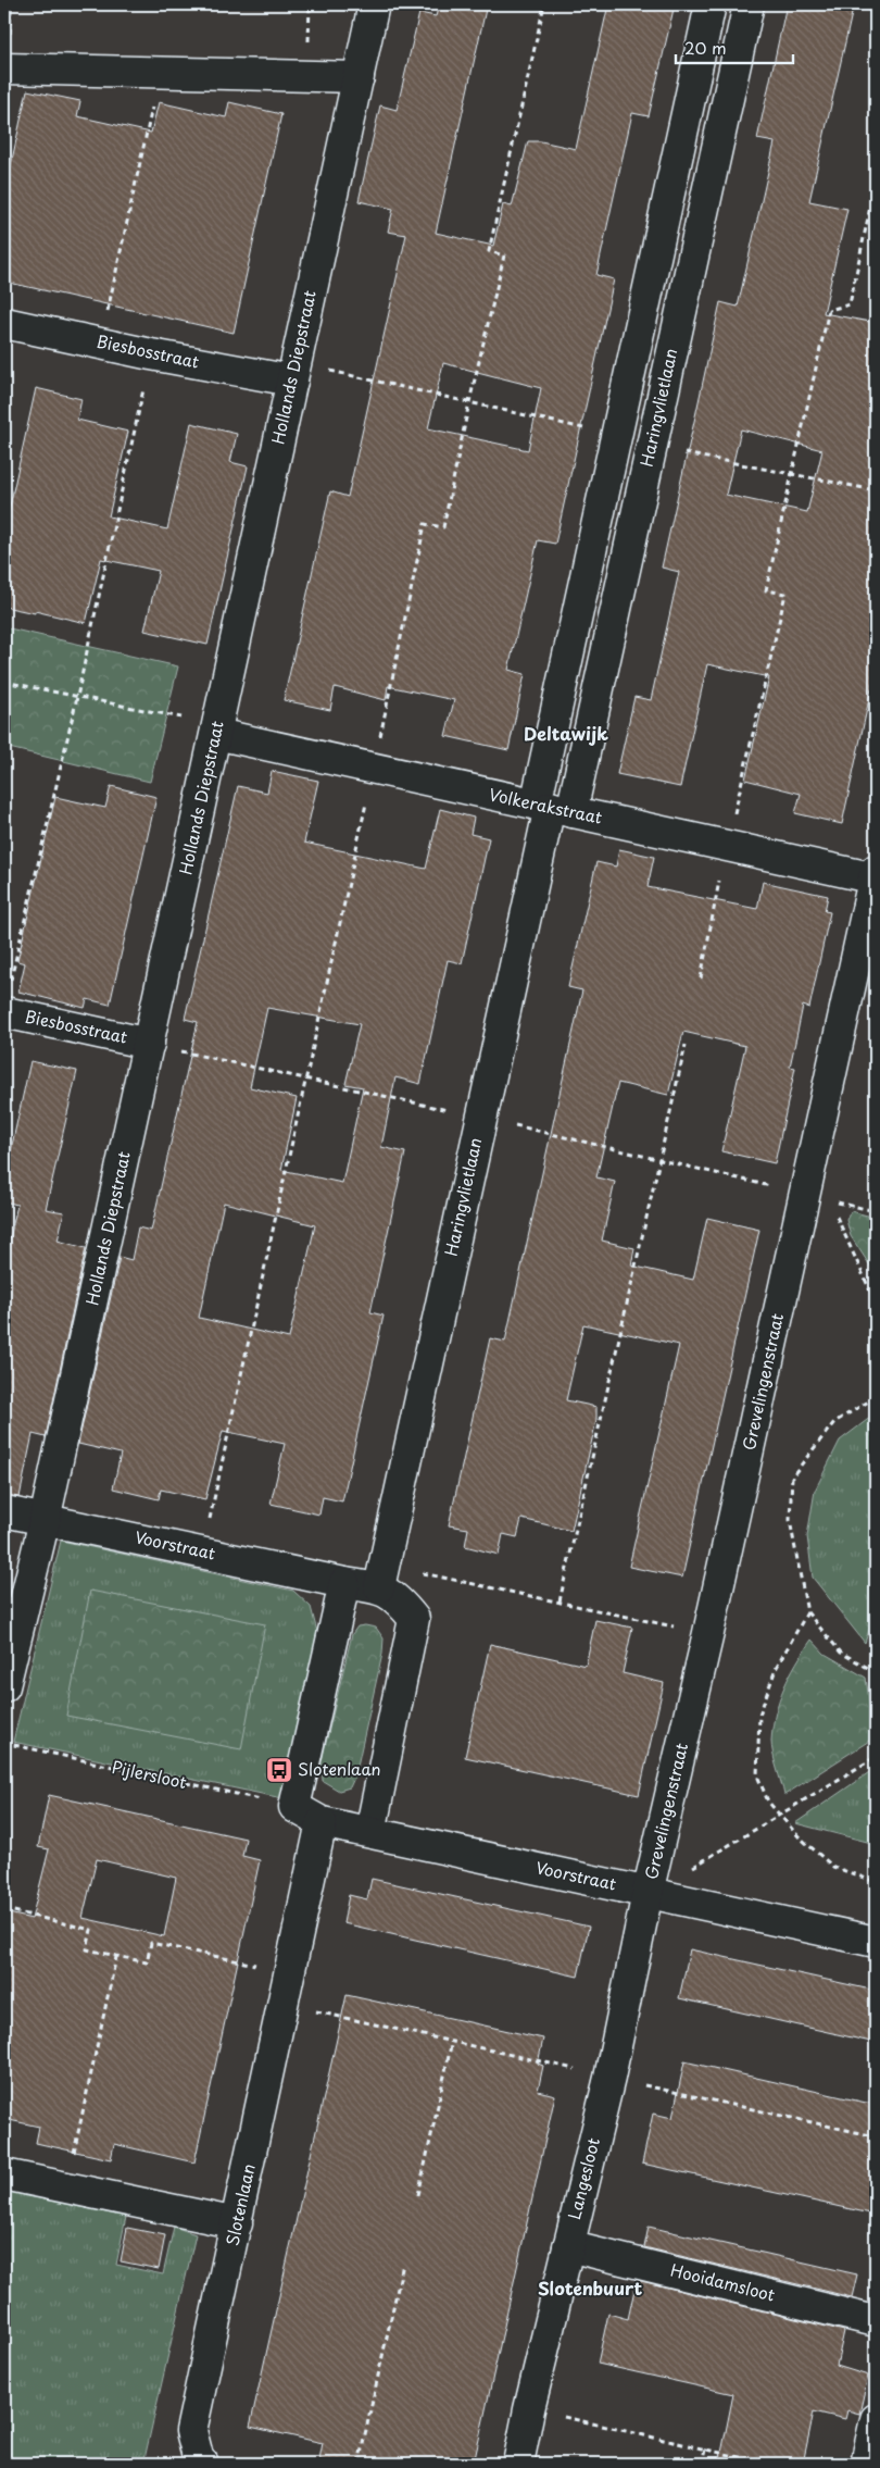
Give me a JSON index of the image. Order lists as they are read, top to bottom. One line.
{"streets":{"street":["Biesbosstraat","Hollands Diepstraat","Haringvlietlaan","Volkerakstraat","Grevelingenstraat","Voorstraat","Langesloot","Slotenlaan","Hooidamsloot"],"path":["Pijlersloot"]},"crossings":[["Biesbosstraat","Hollands Diepstraat"],["Hollands Diepstraat","Volkerakstraat"],["Hollands Diepstraat","Voorstraat"],["Haringvlietlaan","Volkerakstraat"],["Haringvlietlaan","Voorstraat"],["Volkerakstraat","Grevelingenstraat"],["Grevelingenstraat","Voorstraat"],["Grevelingenstraat","Langesloot"],["Voorstraat","Pijlersloot"],["Voorstraat","Langesloot"],["Voorstraat","Slotenlaan"],["Langesloot","Hooidamsloot"]],"districts":["Deltawijk","Slotenbuurt"],"places":{"bus stop":["Slotenlaan"]},"scale_bar":"20 m"}
